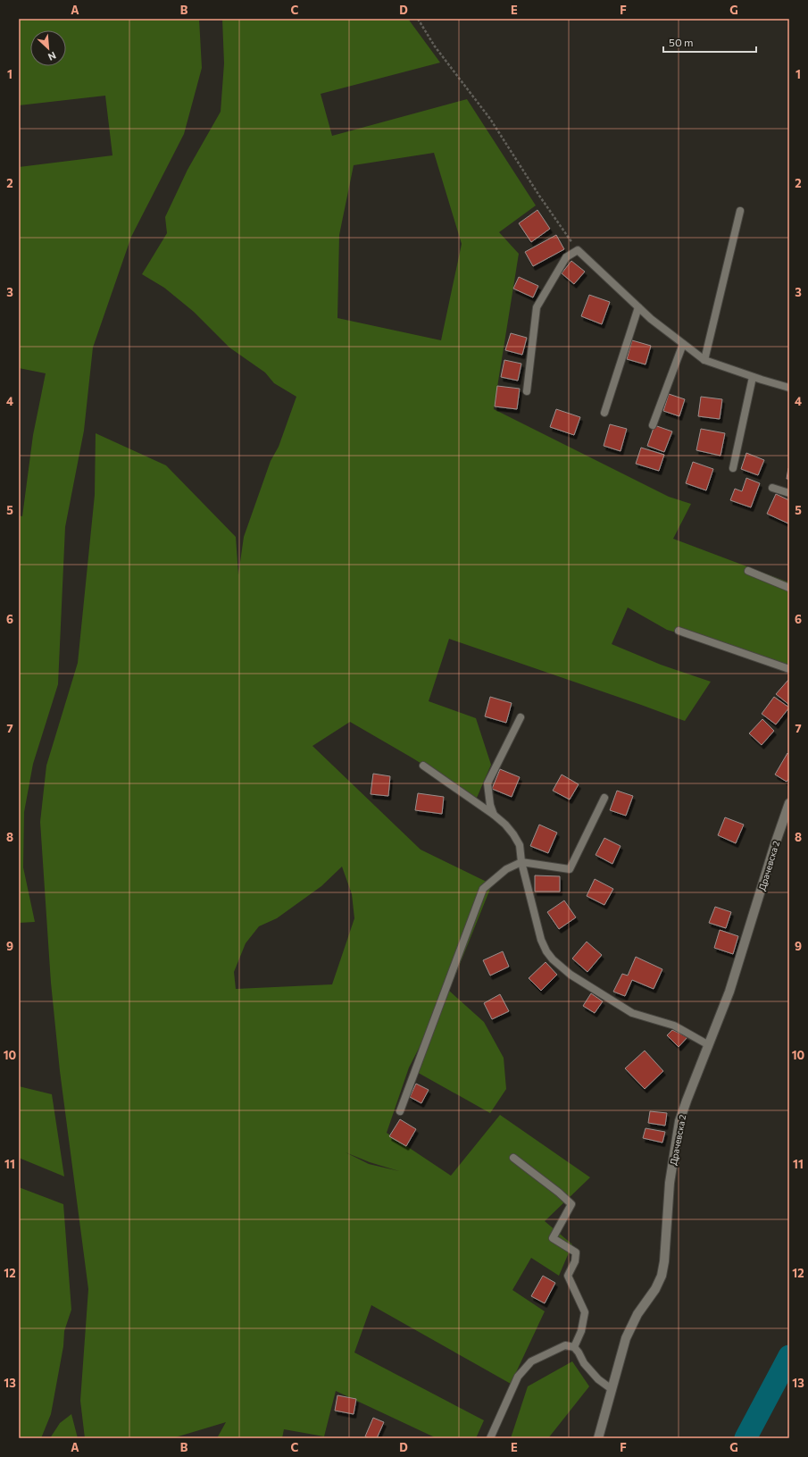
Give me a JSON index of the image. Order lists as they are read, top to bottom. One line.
{"streets":{"street":["Драчевска 2"]},"scale_bar":"50 m","north":"bottom right","grid":{"columns":["A","B","C","D","E","F","G"],"rows":["1","2","3","4","5","6","7","8","9","10","11","12","13"]}}
